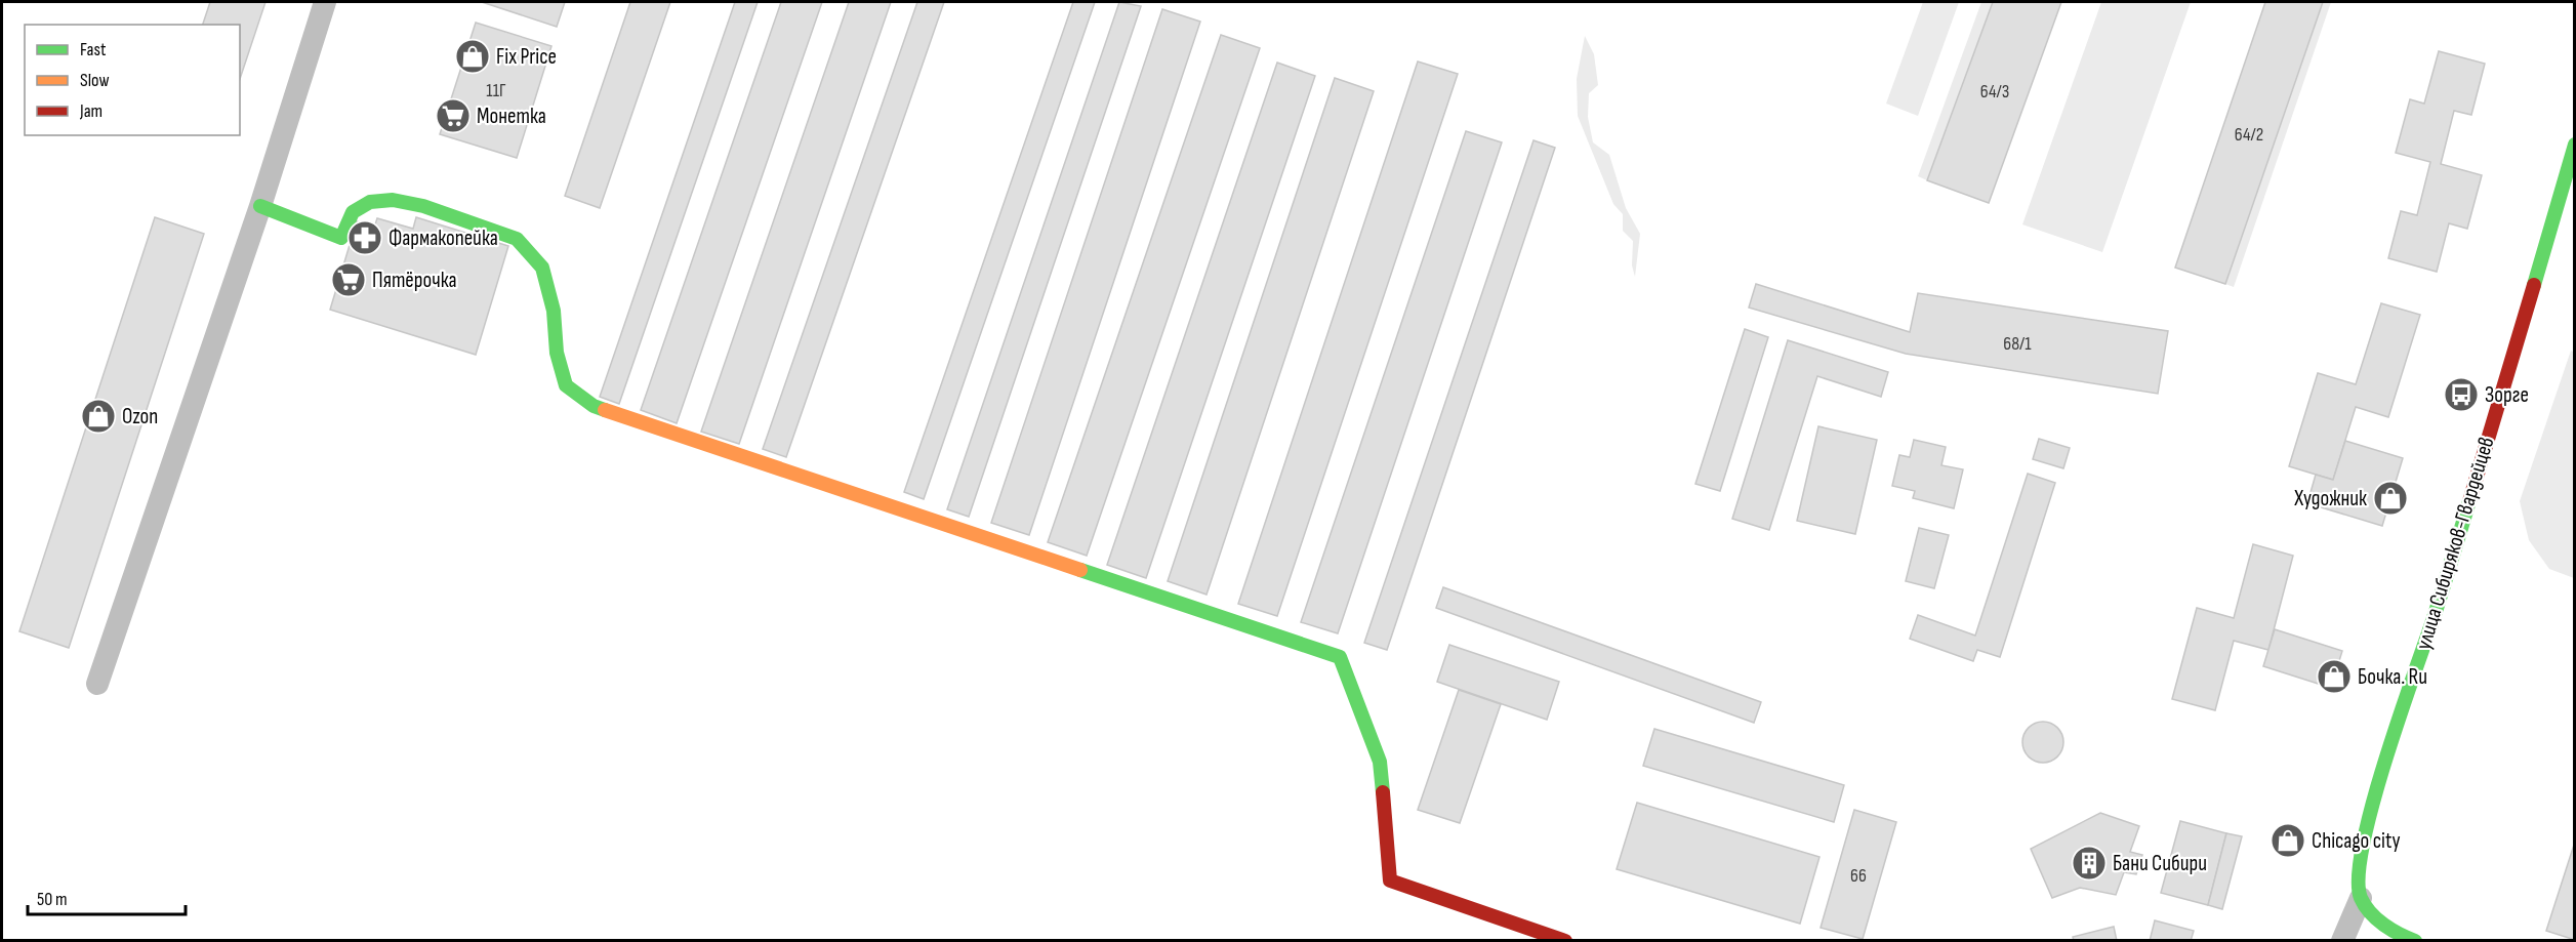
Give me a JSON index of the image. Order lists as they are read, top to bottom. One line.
{"streets":{"street":["улица Сибиряков-Гвардейцев"]},"places":{"shop":["Fix Price","Ozon","Художник","Бочка. Ru","Chicago city"],"supermarket":["Монетка","Пятёрочка"],"pharmacy":["Фармакопейка"],"bus stop":["Зорге"],"building":["Бани Сибири"]},"house_numbers":["11Г","64/3","64/2","68/1","66"],"legend":["Fast","Slow","Jam"],"scale_bar":"50 m"}
